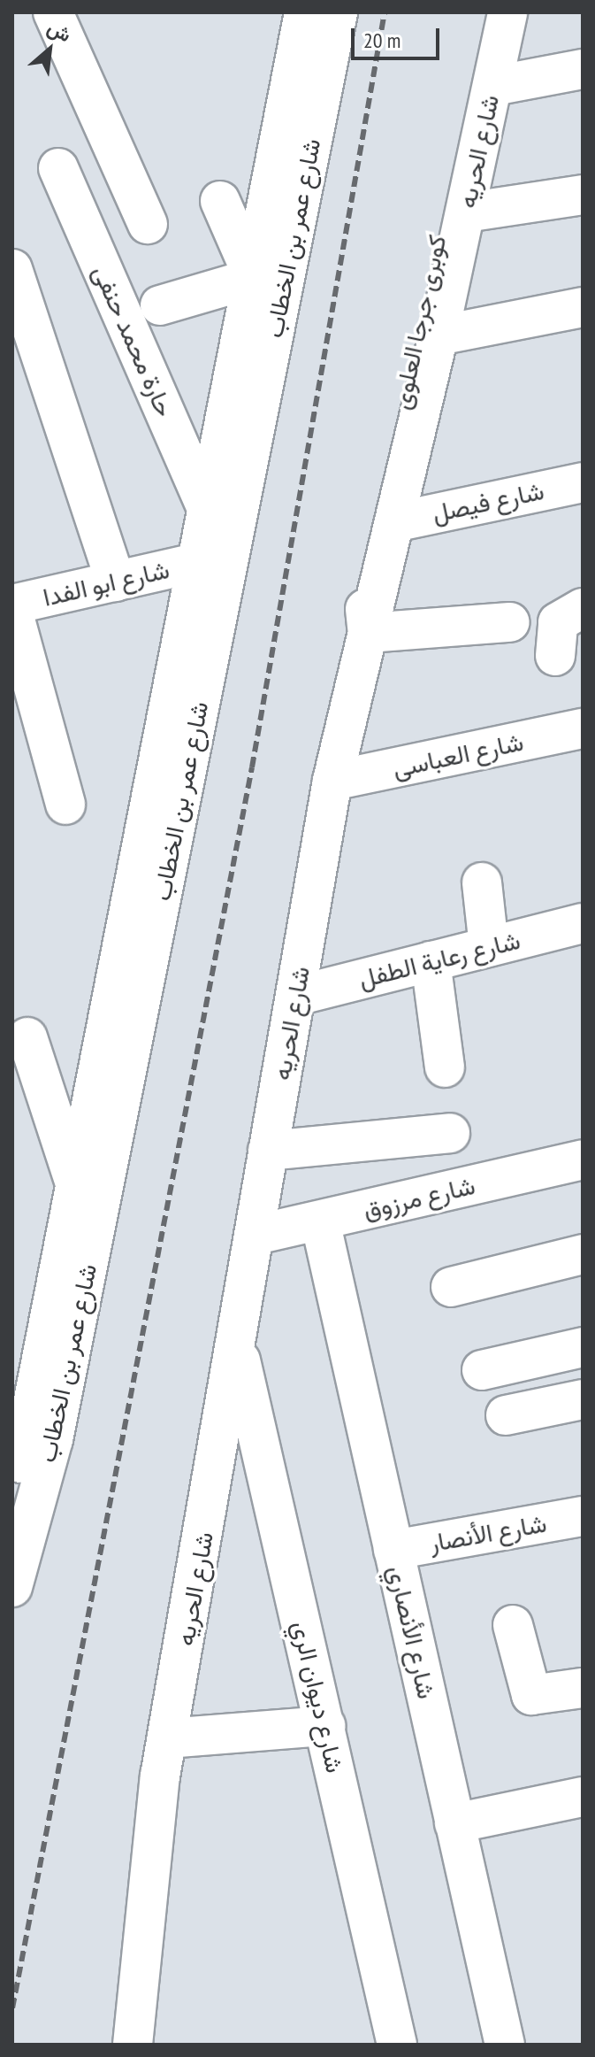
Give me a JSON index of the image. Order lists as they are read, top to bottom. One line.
{"streets":{"street":["شارع الحريه","شارع عمر بن الخطاب","كوبرى جرجا العلوى","حارة محمد حنفى","شارع فيصل","شارع ابو الفدا","شارع العباسى","شارع رعاية الطفل","شارع مرزوق","شارع الأنصار","شارع الأنصاري","شارع ديوان الري"]},"crossings":[["شارع الحريه","كوبرى جرجا العلوى"],["شارع الحريه","شارع فيصل"],["شارع الحريه","شارع العباسى"],["شارع الحريه","شارع رعاية الطفل"],["شارع الحريه","شارع مرزوق"],["شارع الحريه","شارع ديوان الري"],["شارع عمر بن الخطاب","حارة محمد حنفى"],["شارع عمر بن الخطاب","شارع ابو الفدا"],["شارع مرزوق","شارع الأنصاري"],["شارع الأنصار","شارع الأنصاري"]],"scale_bar":"20 m","north":"top right"}
